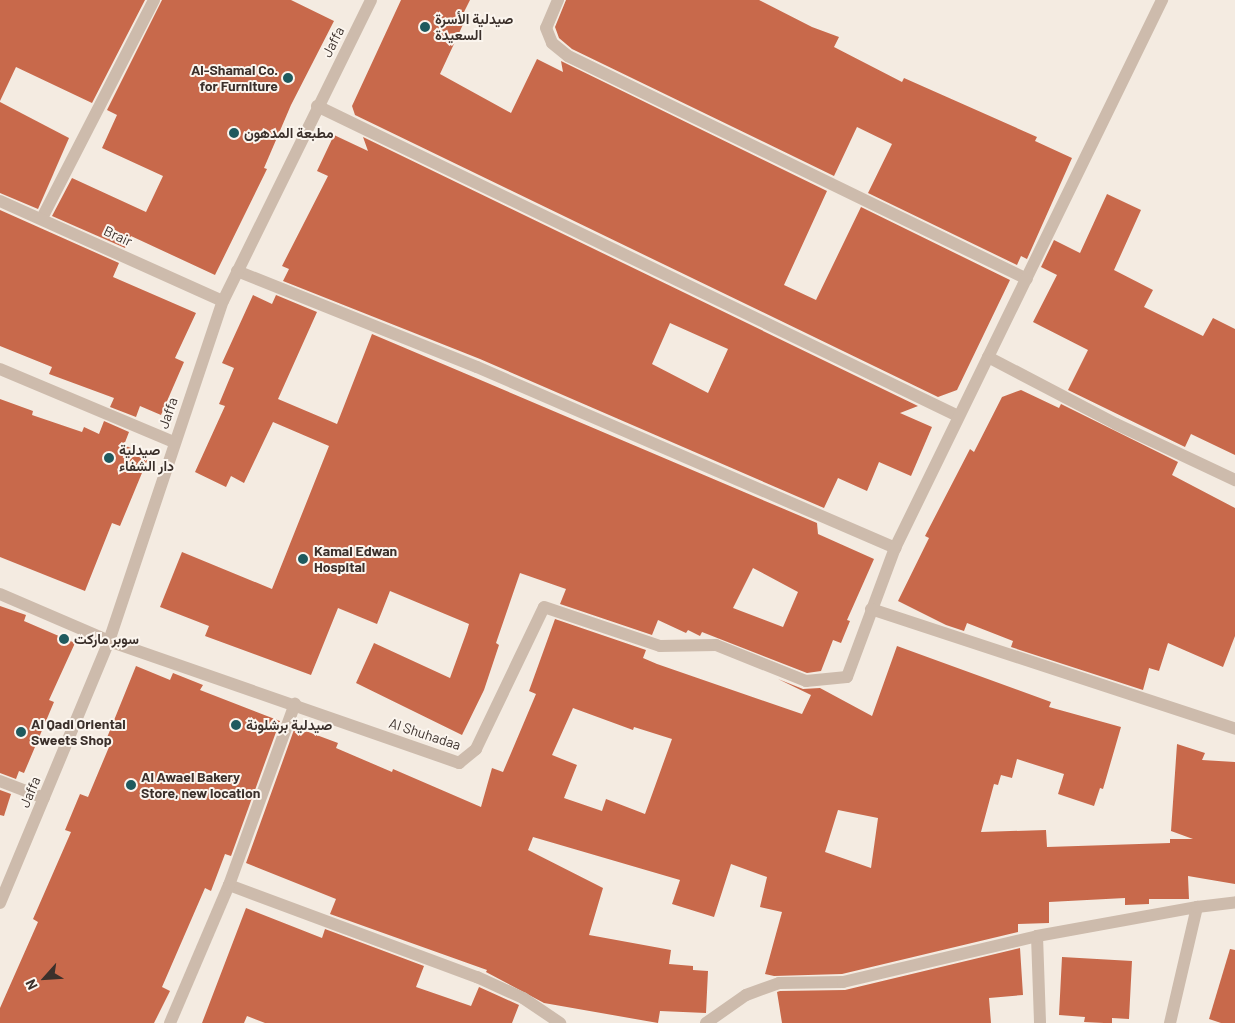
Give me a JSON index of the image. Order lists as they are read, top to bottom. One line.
{"streets":{"street":["Jaffa","Brair","Al Shuhadaa"]},"crossings":[["Jaffa","Brair"],["Jaffa","Al Shuhadaa"]],"places":["صيدلية الأسرة السعيدة","Al-Shamal Co. for Furniture","مطبعة المدهون","صيدلية دار الشفاء","Kamal Edwan Hospital","سوبر ماركت","صيدلية برشلونة","Al Qadi Oriental Sweets Shop","Al Awael Bakery Store, new location"],"north":"bottom left"}
